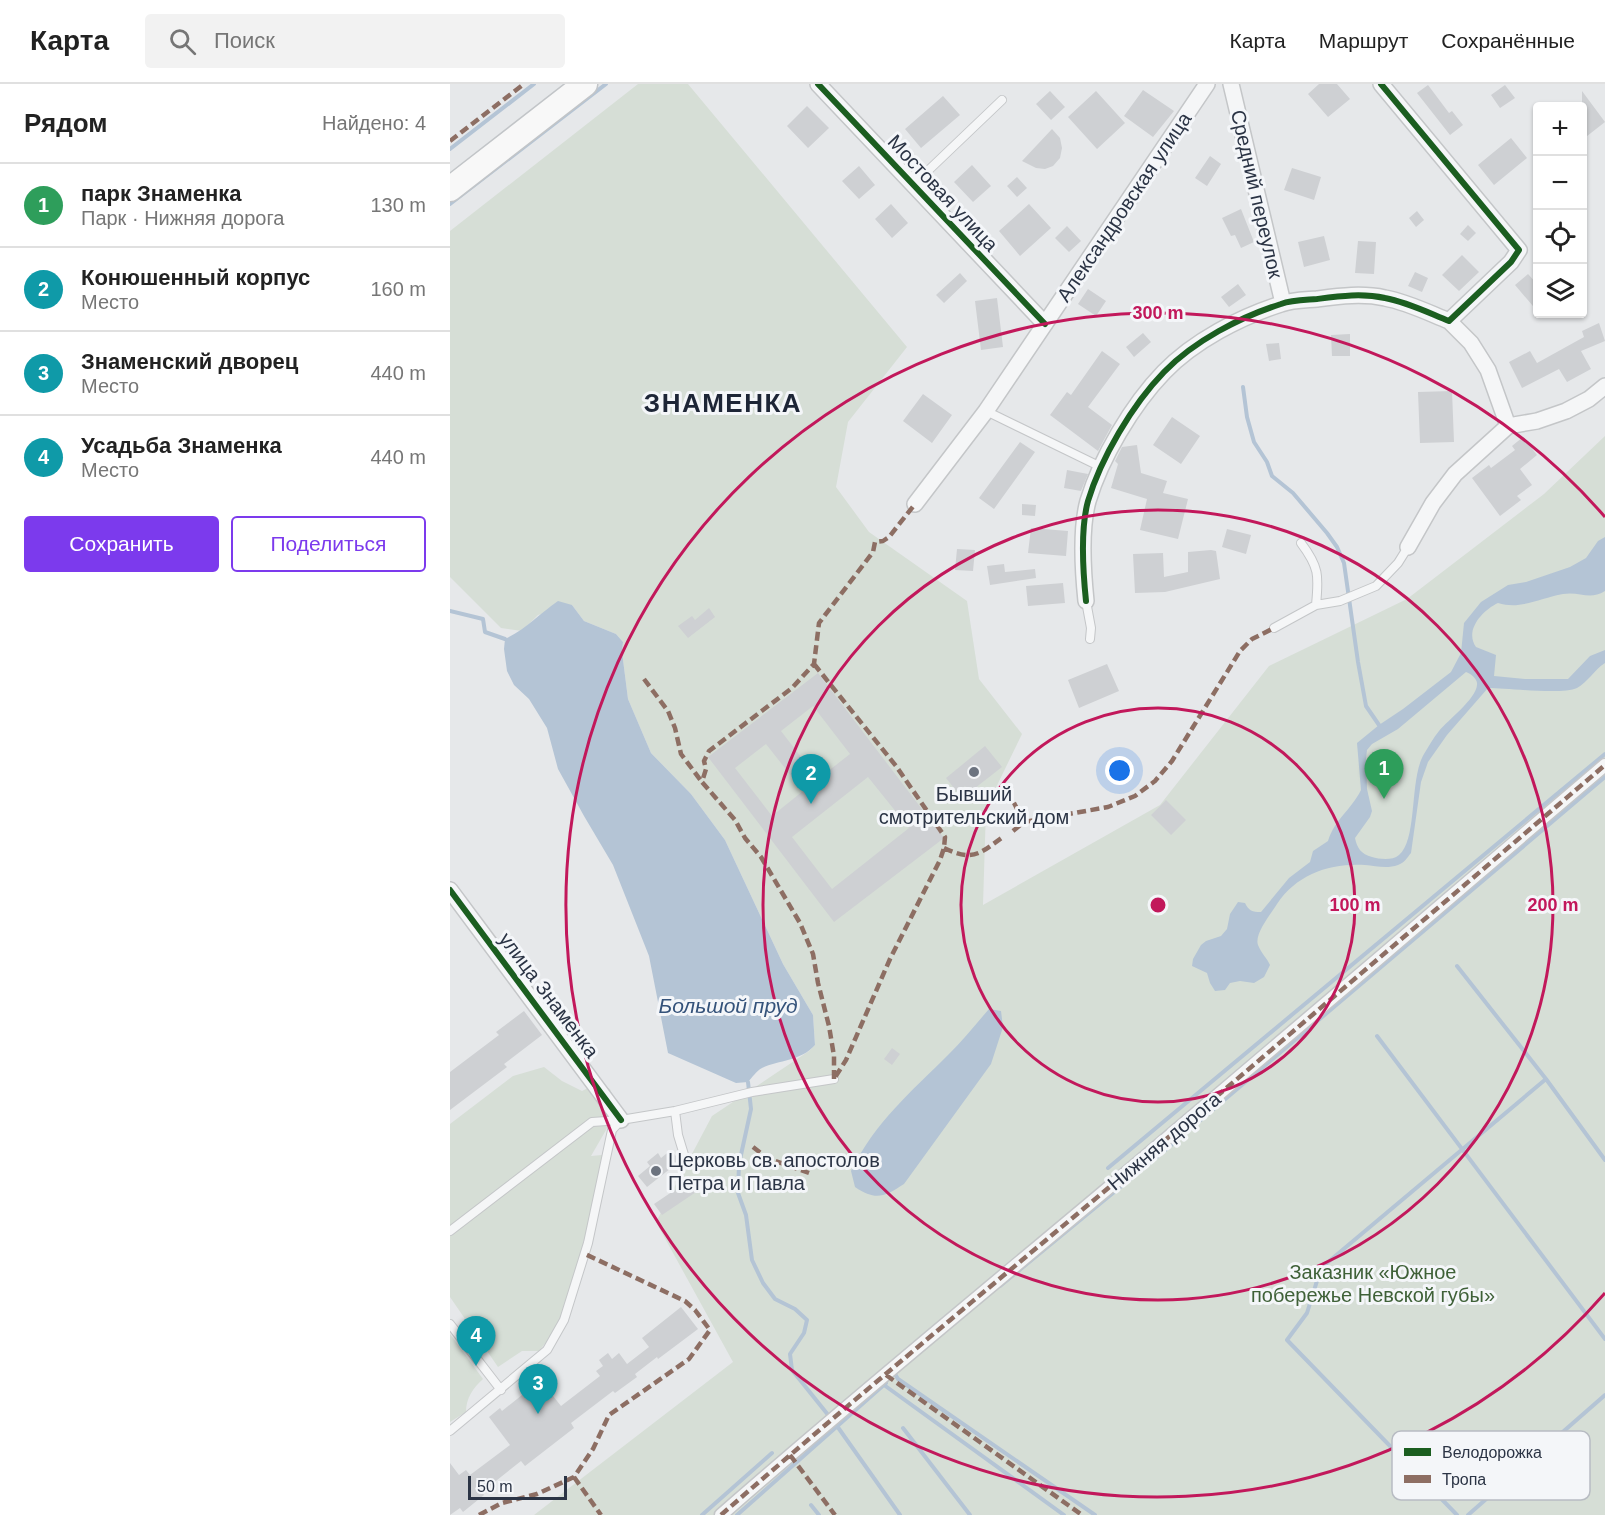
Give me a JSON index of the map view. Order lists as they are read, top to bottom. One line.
{"streets":{"street":["Мостовая улица","Средний переулок","Александровская улица","улица Знаменка","Нижняя дорога"]},"crossings":[["Мостовая улица","Александровская улица"]],"districts":["ЗНАМЕНКА"],"water":["Большой пруд"],"parks":["Заказник «Южное побережье Невской губы»"],"places":["Бывший смотрительский дом","Церковь св. апостолов Петра и Павла"],"legend":["Велодорожка","Тропа"],"scale_bar":"50 m","page":{"header":"Карта","search":"Поиск","nav":["Карта","Маршрут","Сохранённые"],"heading":["Рядом","Найдено: 4"],"map_buttons":["+","−"],"list":[{"mark":"1","name":"парк Знаменка","note":"Парк · Нижняя дорога","value":"130 m"},{"mark":"2","name":"Конюшенный корпус","note":"Место","value":"160 m"},{"mark":"3","name":"Знаменский дворец","note":"Место","value":"440 m"},{"mark":"4","name":"Усадьба Знаменка","note":"Место","value":"440 m"}],"buttons":["Сохранить","Поделиться"],"pins":["1","2","4","3"],"scale":"50 m"},"rings":["300 m","100 m","200 m"]}
